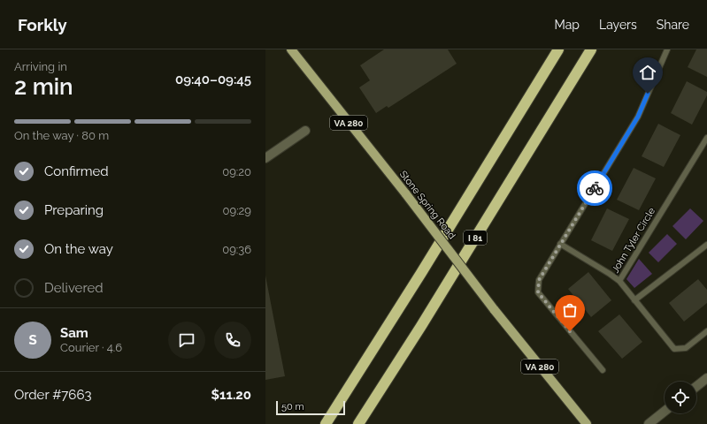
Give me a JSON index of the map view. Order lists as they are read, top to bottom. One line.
{"streets":{"highway":["I 81"],"main road":["VA 280","Stone Spring Road"],"lane":["John Tyler Circle"]},"scale_bar":"50 m","page":{"header":"Forkly","nav":["Map","Layers","Share"],"heading":["2 min","Arriving in","09:40–09:45"],"panel":["Sam","Courier · 4.6","Order #7663","$11.20"],"bar":"On the way · 80 m","list":[["Confirmed","09:20"],["Preparing","09:29"],["On the way","09:36"],"Delivered"],"round":"S","scale":"50 m"}}
